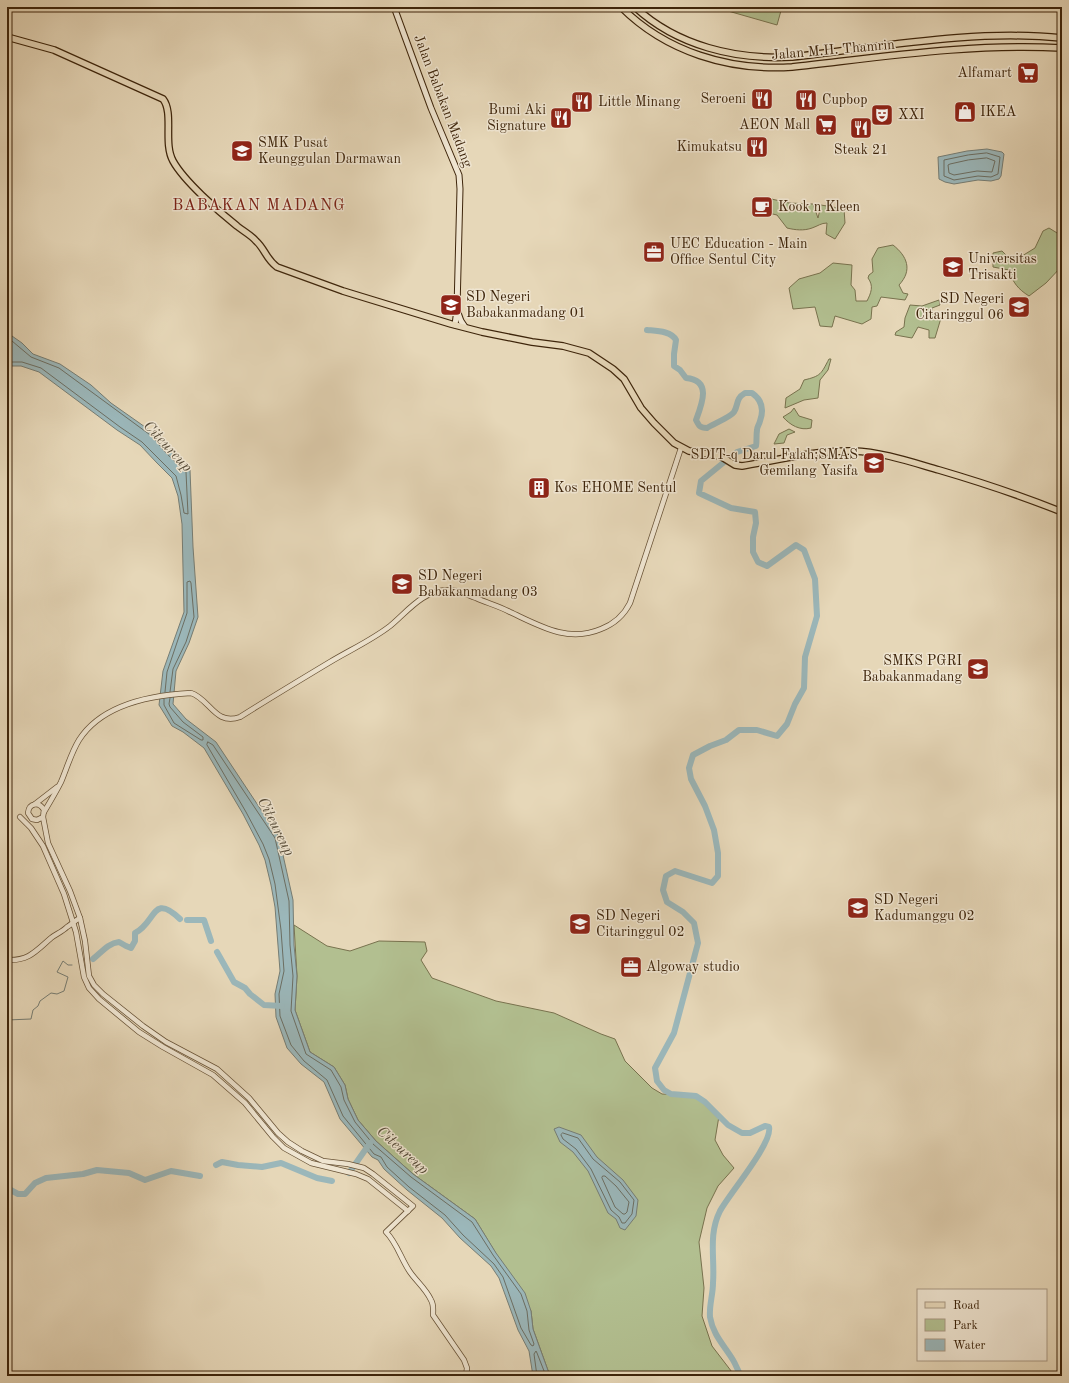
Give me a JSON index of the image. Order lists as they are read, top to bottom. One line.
{"streets":{"main road":["Jalan M.H. Thamrin","Jalan Babakan Madang"]},"districts":["BABAKAN MADANG"],"water":["Citeureup"],"places":{"supermarket":["Alfamart","AEON Mall"],"restaurant":["Seroeni","Cupbop","Little Minang","Bumi Aki Signature","Steak 21","Kimukatsu"],"shop":["IKEA"],"theatre":["XXI"],"school or university":["SMK Pusat Keunggulan Darmawan","Universitas Trisakti","SD Negeri Babakanmadang 01","SD Negeri Citaringgul 06","SDIT-q Darul Falah;SMAS Gemilang Yasifa","SD Negeri Babakanmadang 03","SMKS PGRI Babakanmadang","SD Negeri Kadumanggu 02","SD Negeri Citaringgul 02"],"cafe":["Kook n Kleen"],"office":["UEC Education - Main Office Sentul City","Algoway studio"],"building":["Kos EHOME Sentul"]},"legend":["Road","Park","Water"]}
